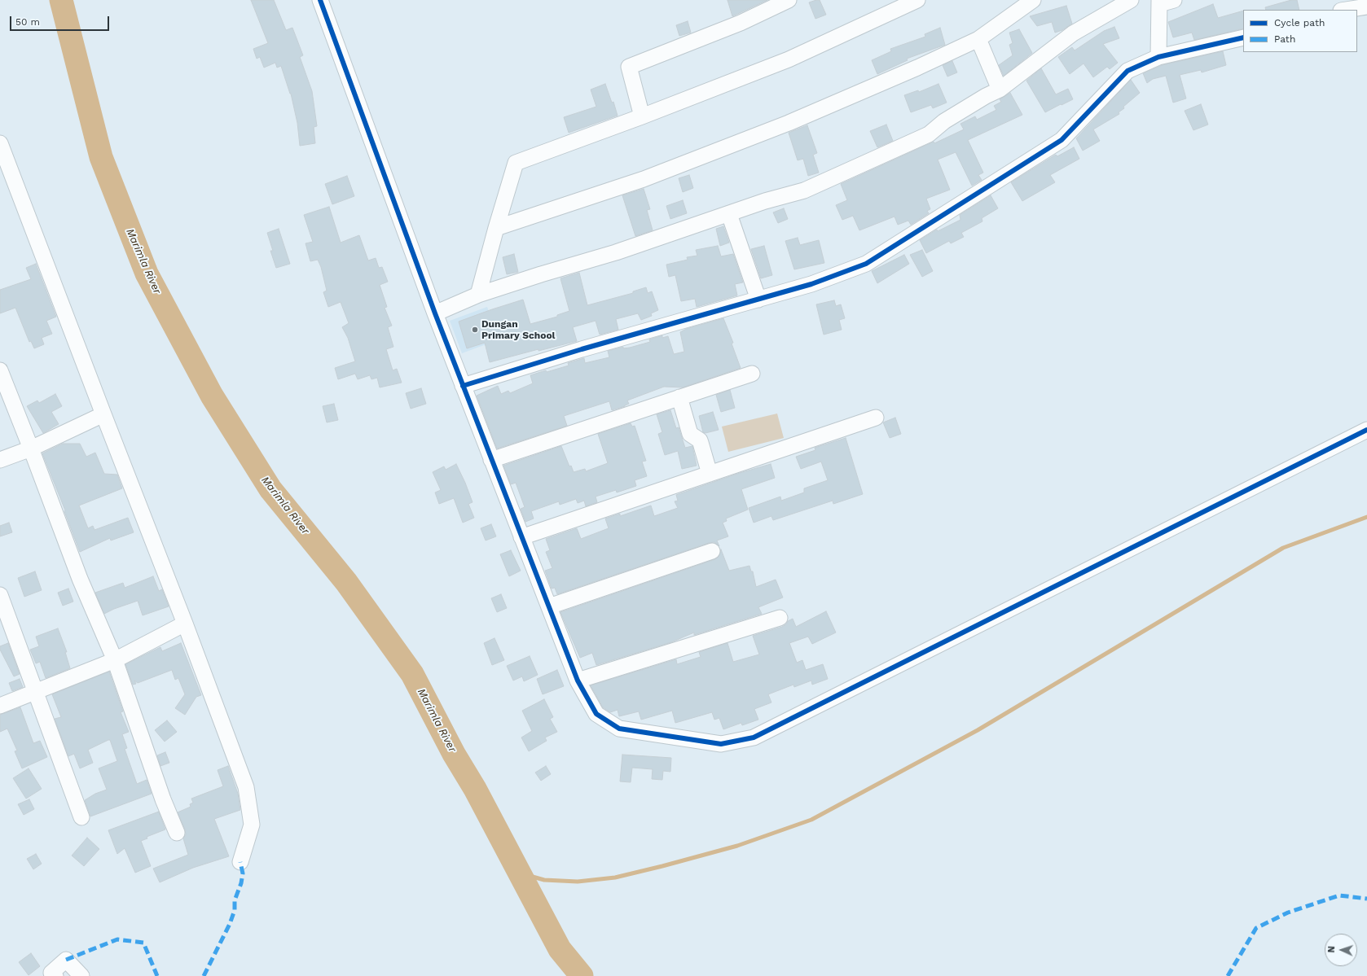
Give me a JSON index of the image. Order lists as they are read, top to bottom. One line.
{"water":["Marimla River"],"places":["Dungan Primary School"],"legend":["Cycle path","Path"],"scale_bar":"50 m","north":"left"}
